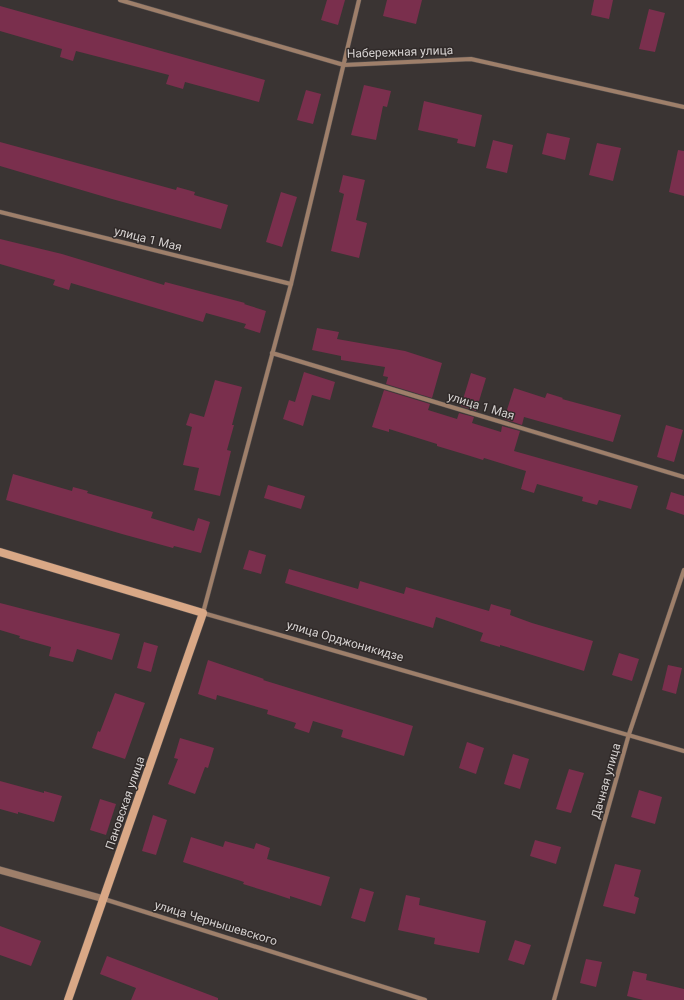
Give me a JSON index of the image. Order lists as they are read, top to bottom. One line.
{"streets":{"main road":["улица Орджоникидзе","Пановская улица"],"street":["Набережная улица","улица 1 Мая","Дачная улица","улица Чернышевского"]},"crossings":[["улица Орджоникидзе","Дачная улица"],["улица Орджоникидзе","Пановская улица"],["Пановская улица","улица Чернышевского"]]}
